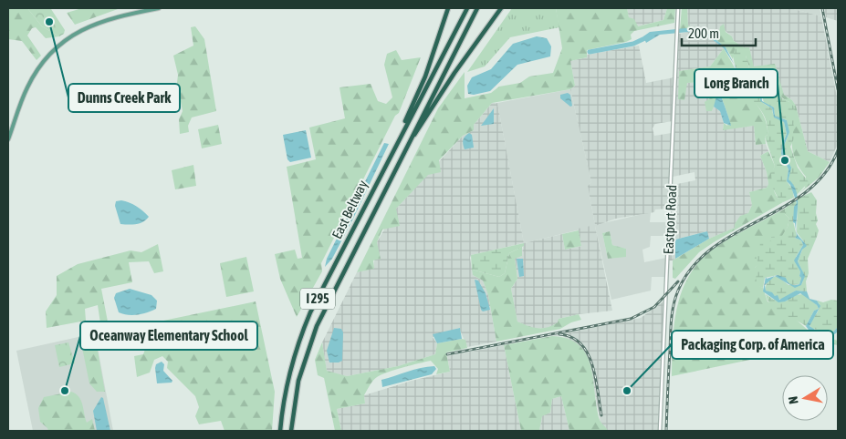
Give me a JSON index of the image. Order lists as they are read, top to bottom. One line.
{"streets":{"highway":["East Beltway","I 295"],"street":["Eastport Road"]},"places":["Dunns Creek Park","Long Branch","Oceanway Elementary School","Packaging Corp. of America"],"scale_bar":"200 m","north":"left"}
